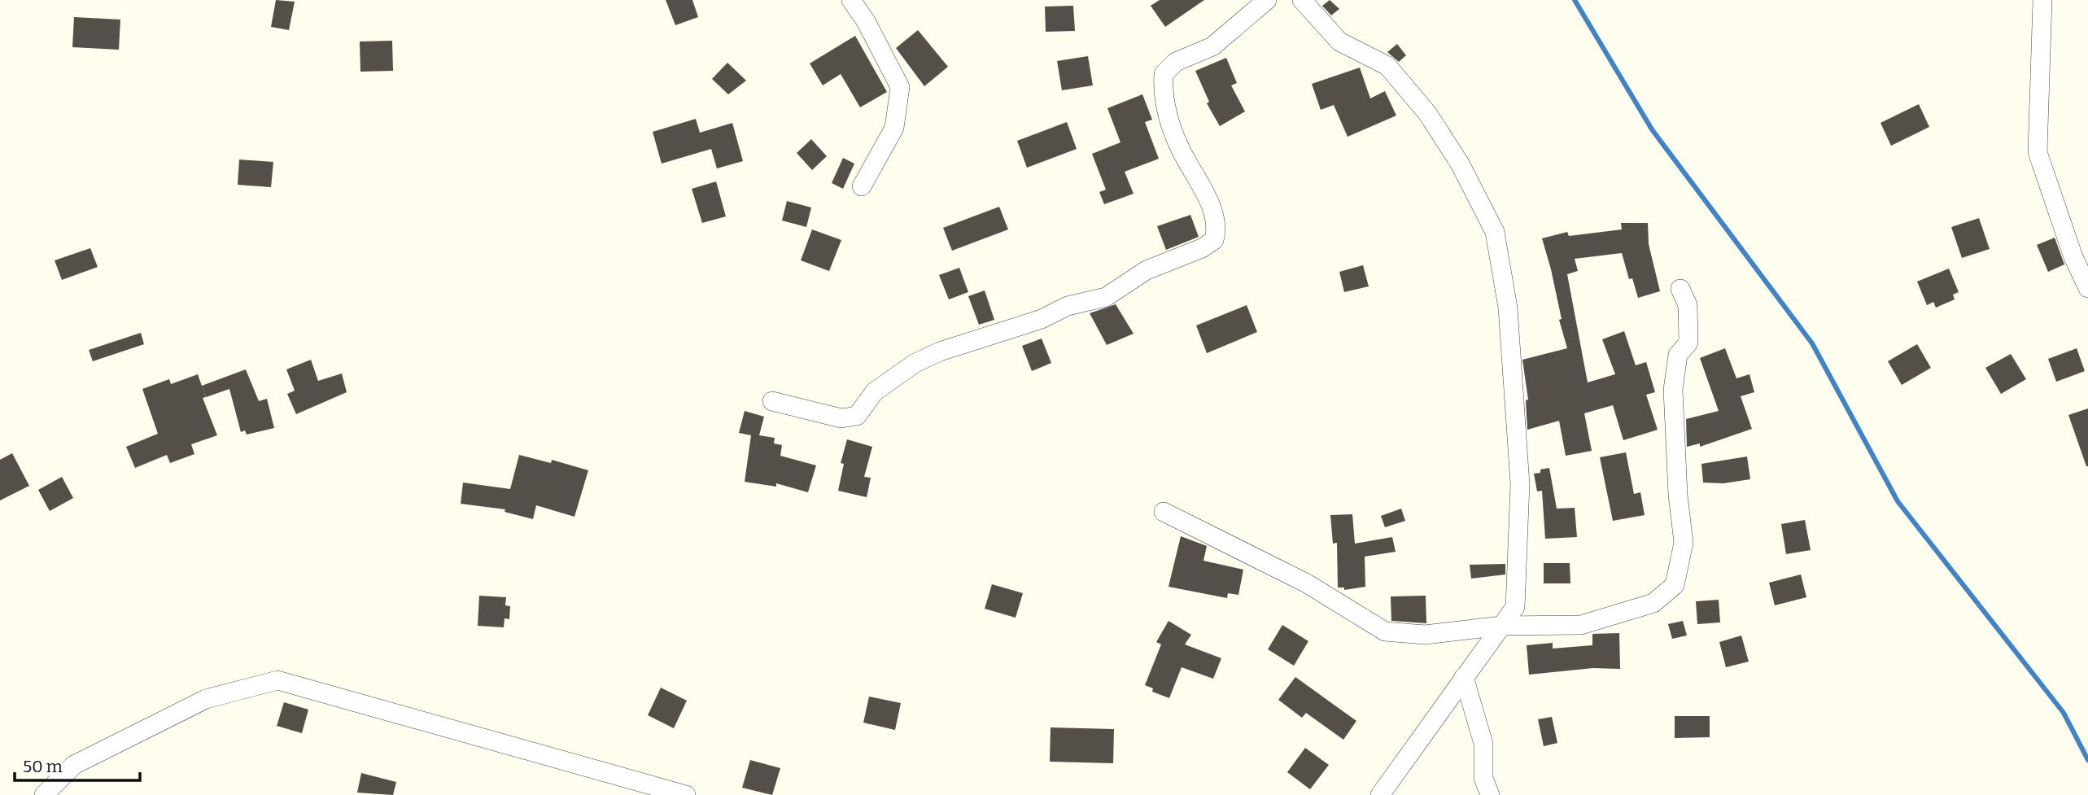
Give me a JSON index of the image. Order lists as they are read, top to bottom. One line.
{"scale_bar":"50 m"}
